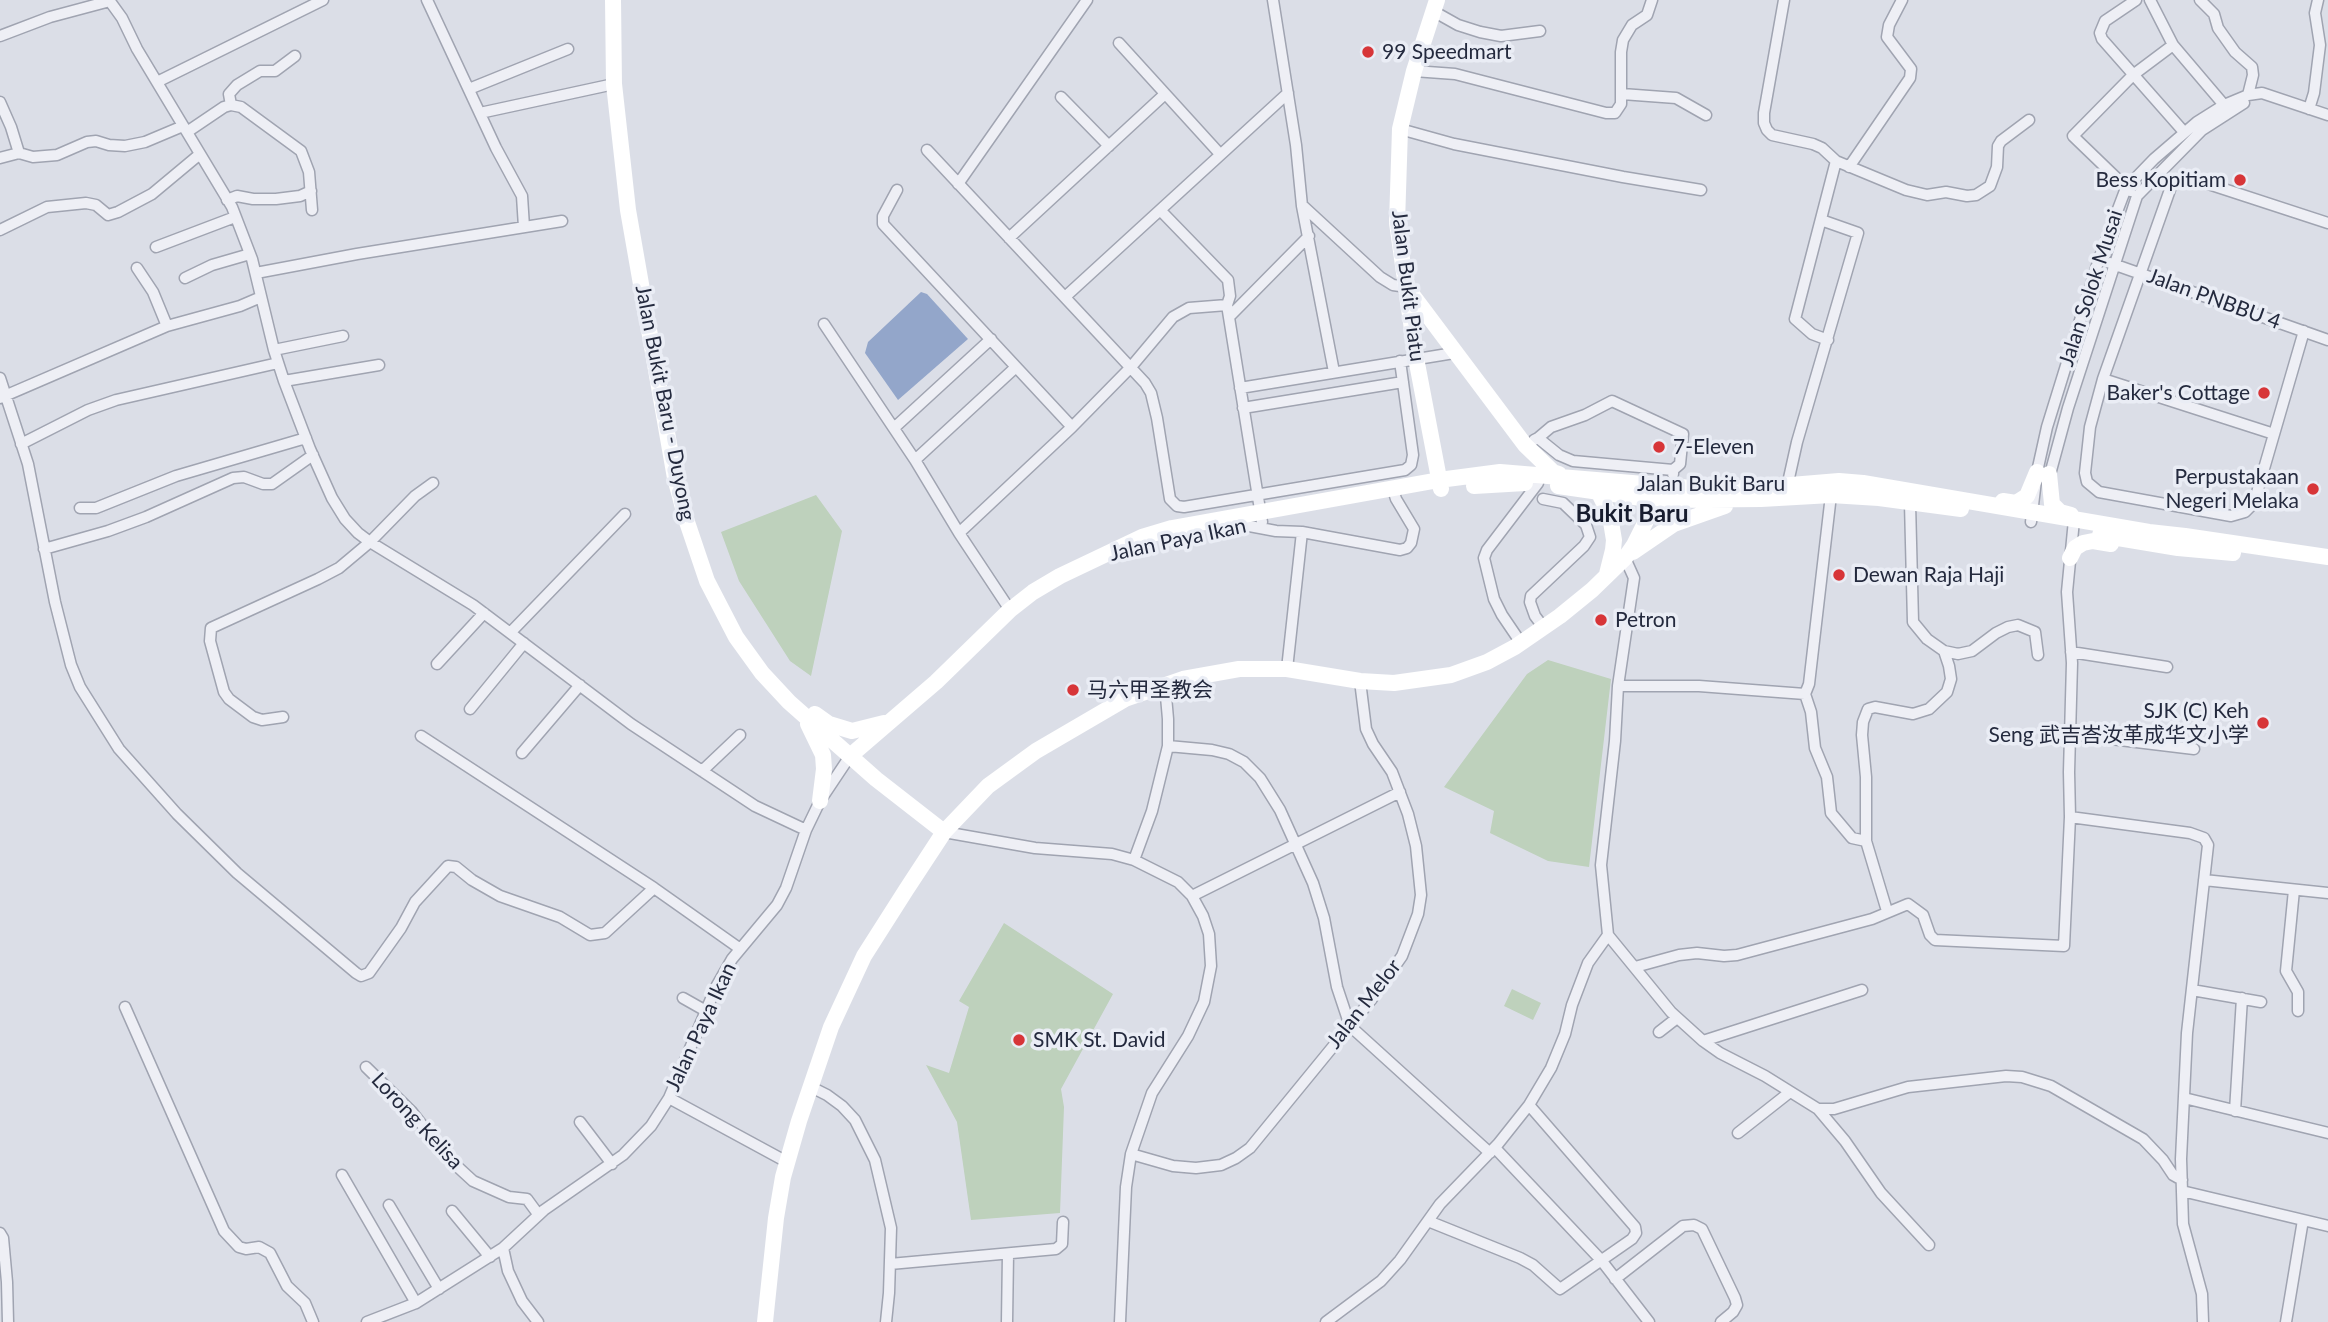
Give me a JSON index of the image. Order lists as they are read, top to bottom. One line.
{"streets":{"main road":["Jalan Bukit Piatu","Jalan Bukit Baru - Duyong","Jalan Bukit Baru","Jalan Paya Ikan"],"street":["Jalan Solok Musai","Jalan PNBBU 4","Jalan Melor","Lorong Kelisa"]},"crossings":[["Jalan Bukit Piatu","Jalan Bukit Baru"],["Jalan Solok Musai","Jalan PNBBU 4"],["Jalan Solok Musai","Jalan Bukit Baru"],["Jalan Bukit Baru - Duyong","Jalan Paya Ikan"],["Jalan Bukit Baru","Jalan Paya Ikan"],["Jalan Paya Ikan","Lorong Kelisa"]],"districts":["Bukit Baru"],"places":["99 Speedmart","Bess Kopitiam","Baker's Cottage","7-Eleven","Perpustakaan Negeri Melaka","Dewan Raja Haji","Petron","马六甲圣教会","SJK (C) Keh Seng 武吉峇汝革成华文小学","SMK St. David"]}
